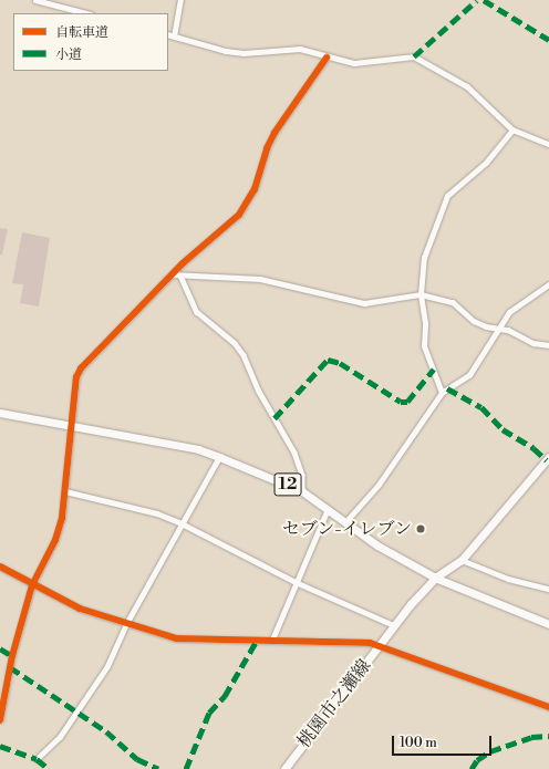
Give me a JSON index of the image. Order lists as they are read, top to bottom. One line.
{"streets":{"main road":["12","桃園市之瀬線"]},"crossings":[["12","桃園市之瀬線"]],"places":["セブン-イレブン"],"legend":["自転車道","小道"],"scale_bar":"100 m"}
